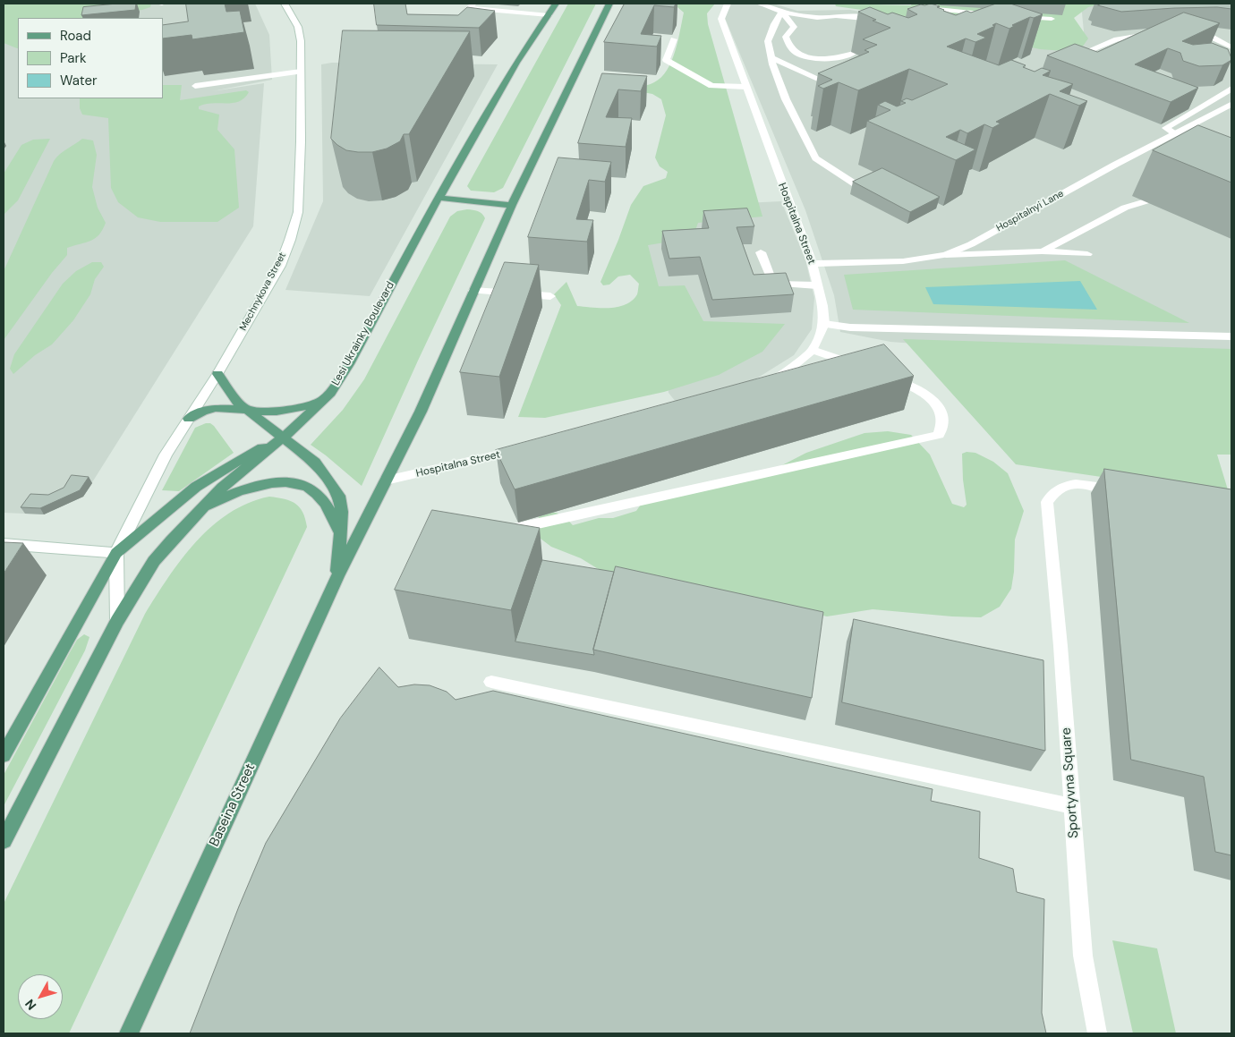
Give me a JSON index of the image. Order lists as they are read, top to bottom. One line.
{"streets":{"main road":["Lesi Ukrainky Boulevard","Baseina Street"],"street":["Hospitalnyi Lane","Hospitalna Street","Mechnykova Street","Sportyvna Square"]},"crossings":[["Hospitalnyi Lane","Hospitalna Street"],["Mechnykova Street","Lesi Ukrainky Boulevard"]],"legend":["Road","Park","Water"],"north":"bottom left"}
